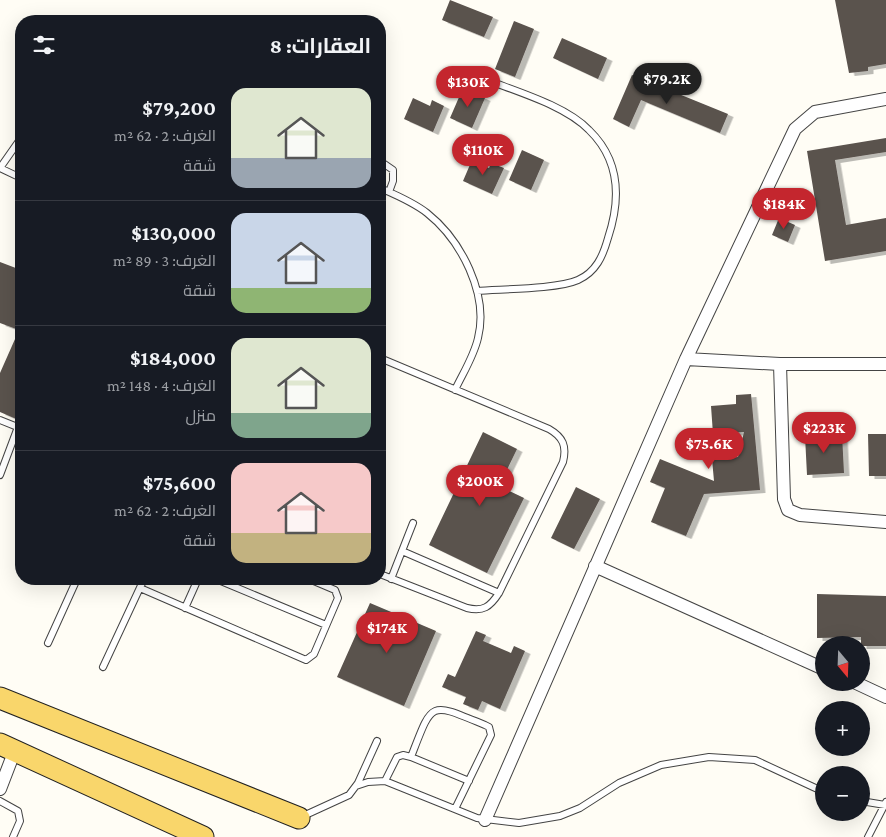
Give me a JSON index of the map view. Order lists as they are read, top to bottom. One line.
{"north":"bottom","page":{"heading":"العقارات: 8","price":["$79.2K","$130K","$110K","$184K","$223K","$75.6K","$200K","$174K"],"list":[{"name":"$79,200","note":"الغرف: 2 · 62 m² · شقة"},{"name":"$130,000","note":"الغرف: 3 · 89 m² · شقة"},{"name":"$184,000","note":"الغرف: 4 · 148 m² · منزل"},{"name":"$75,600","note":"الغرف: 2 · 62 m² · شقة"}],"map_buttons":["+","−"]}}
